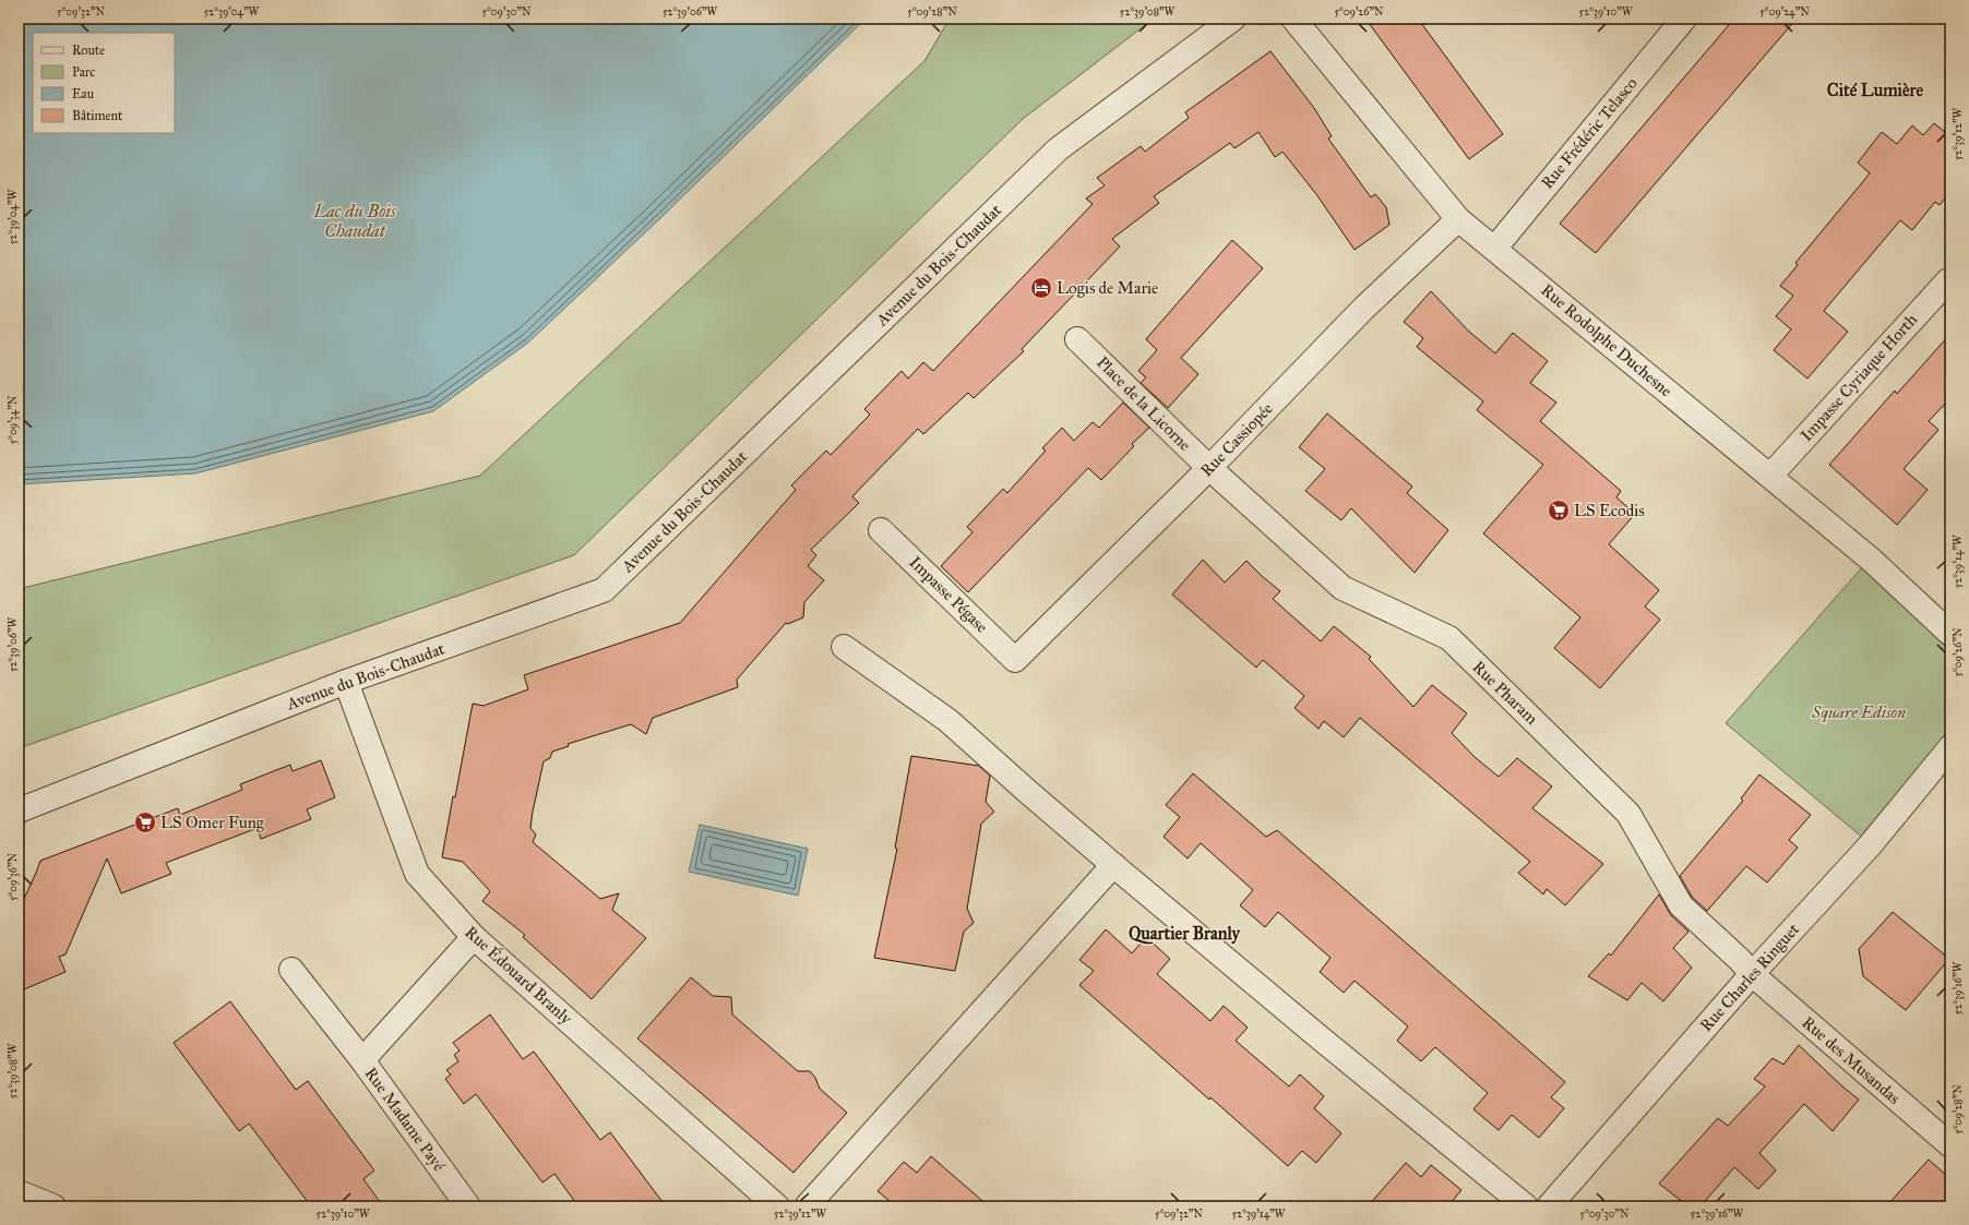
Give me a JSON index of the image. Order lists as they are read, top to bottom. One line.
{"streets":{"street":["Rue Frédéric Telasco","Avenue du Bois-Chaudat","Rue Rodolphe Duchesne","Impasse Cyriaque Horth","Place de la Licorne","Rue Cassiopée","Impasse Pégase","Rue Pharam","Rue Édouard Branly","Rue Charles Ringuet","Rue des Musandas","Rue Madame Payé"]},"crossings":[["Rue Frédéric Telasco","Rue Rodolphe Duchesne"],["Avenue du Bois-Chaudat","Rue Édouard Branly"],["Rue Rodolphe Duchesne","Impasse Cyriaque Horth"],["Rue Rodolphe Duchesne","Rue Cassiopée"],["Place de la Licorne","Rue Cassiopée"],["Place de la Licorne","Rue Pharam"],["Rue Cassiopée","Impasse Pégase"],["Rue Cassiopée","Rue Pharam"],["Rue Pharam","Rue Charles Ringuet"],["Rue Pharam","Rue des Musandas"],["Rue Édouard Branly","Rue Madame Payé"],["Rue Charles Ringuet","Rue des Musandas"]],"districts":["Cité Lumière","Quartier Branly"],"water":["Lac du Bois Chaudat"],"parks":["Square Edison"],"places":{"hotel":["Logis de Marie"],"supermarket":["LS Ecodis","LS Omer Fung"]},"legend":["Route","Parc","Eau","Bâtiment"],"coordinates":["5°09'32\"N","52°39'04\"W","5°09'30\"N","52°39'06\"W","5°09'28\"N","52°39'08\"W","5°09'26\"N","52°39'10\"W","5°09'24\"N","52°39'12\"W","5°09'34\"N","52°39'14\"W","5°09'36\"N","52°39'16\"W"]}
